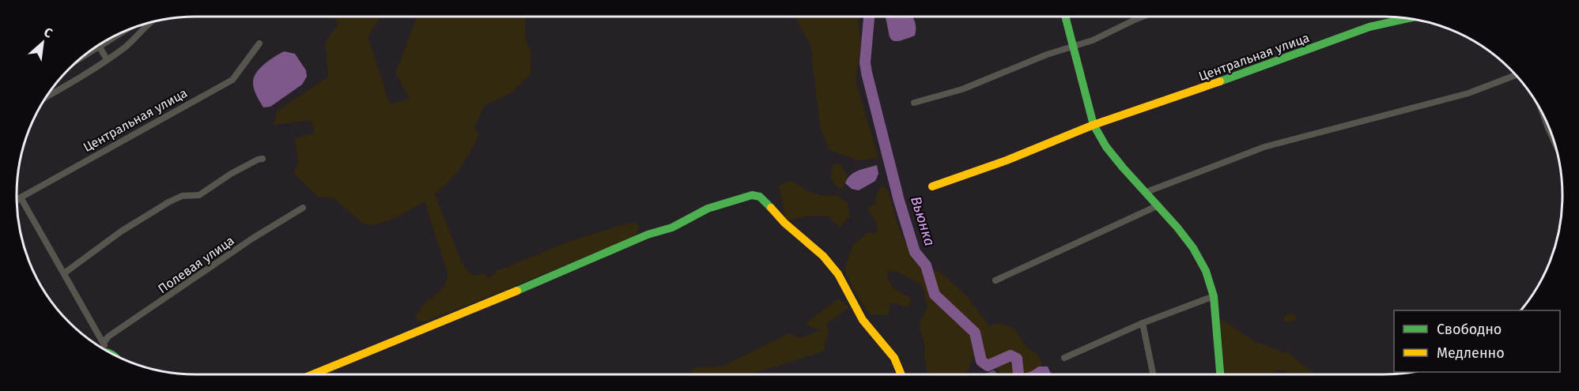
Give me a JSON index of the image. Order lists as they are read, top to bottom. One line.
{"streets":{"street":["Центральная улица","Полевая улица"]},"water":["Вьюнка"],"legend":["Свободно","Медленно"],"north":"top right"}
